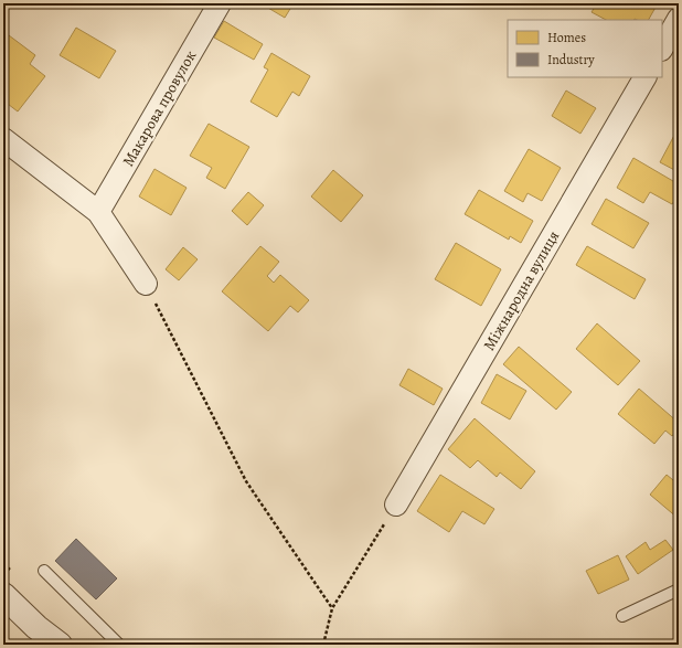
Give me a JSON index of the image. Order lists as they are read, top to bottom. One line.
{"streets":{"street":["Макарова провулок","Міжнародна вулиця"]},"legend":["Homes","Industry"]}
